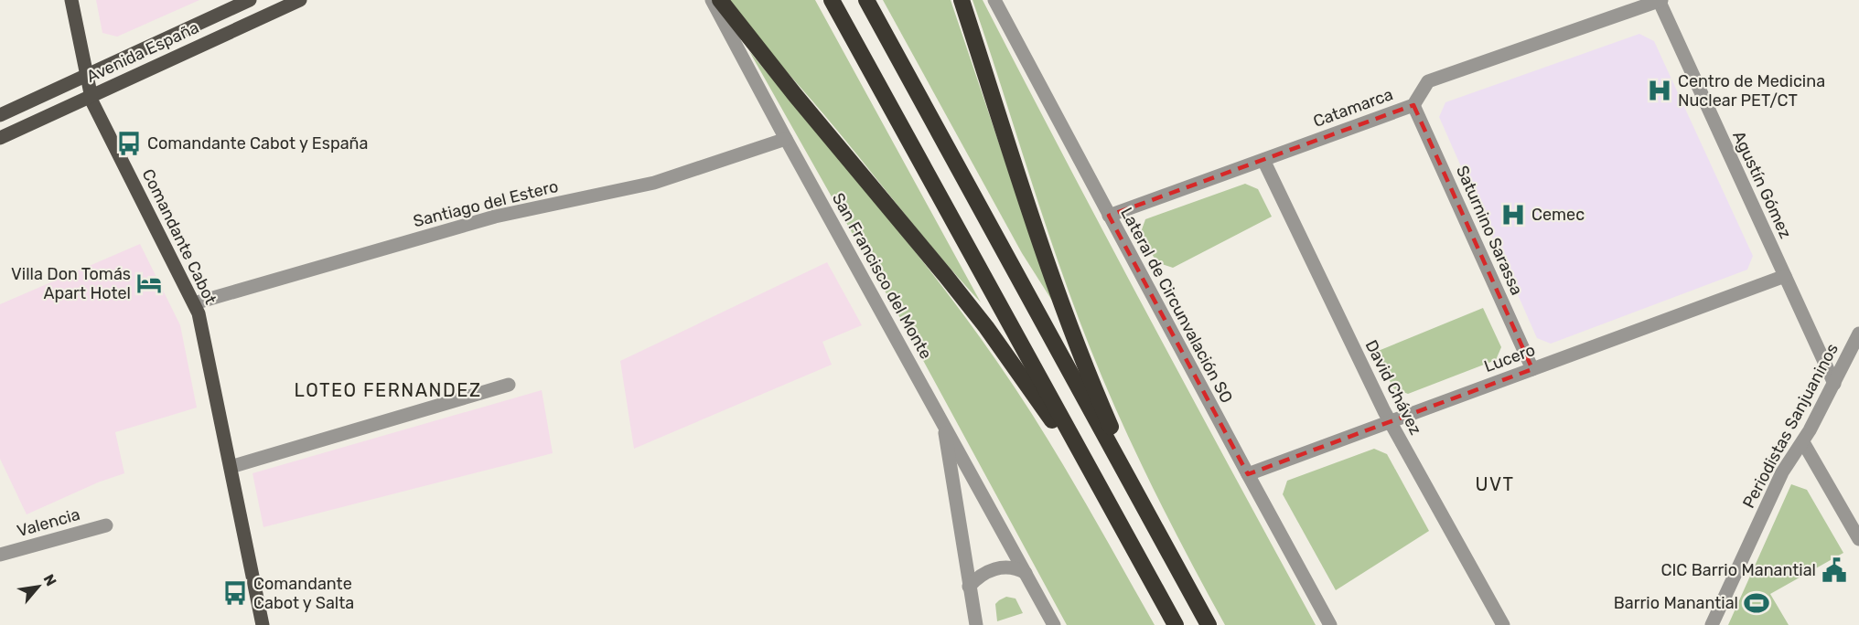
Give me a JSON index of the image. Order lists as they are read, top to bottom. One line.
{"streets":{"main road":["Avenida España","Comandante Cabot"],"street":["Catamarca","Agustín Gómez","Santiago del Estero","Saturnino Sarassa","San Francisco del Monte","Lateral de Circunvalación SO","Lucero","David Chávez","Periodistas Sanjuaninos","Valencia"]},"crossings":[["Avenida España","Comandante Cabot"],["Catamarca","Agustín Gómez"],["Catamarca","Saturnino Sarassa"],["Catamarca","Lateral de Circunvalación SO"],["Catamarca","David Chávez"],["Agustín Gómez","Lucero"],["Agustín Gómez","Periodistas Sanjuaninos"],["Santiago del Estero","Comandante Cabot"],["Santiago del Estero","San Francisco del Monte"],["Saturnino Sarassa","Lucero"],["Lateral de Circunvalación SO","Lucero"],["Lucero","David Chávez"]],"districts":["LOTEO FERNANDEZ","UVT"],"places":{"hospital":["Centro de Medicina Nuclear PET/CT","Cemec"],"bus stop":["Comandante Cabot y España","Comandante Cabot y Salta"],"hotel":["Villa Don Tomás Apart Hotel"],"public building":["CIC Barrio Manantial"],"sports":["Barrio Manantial"]},"north":"top right"}
